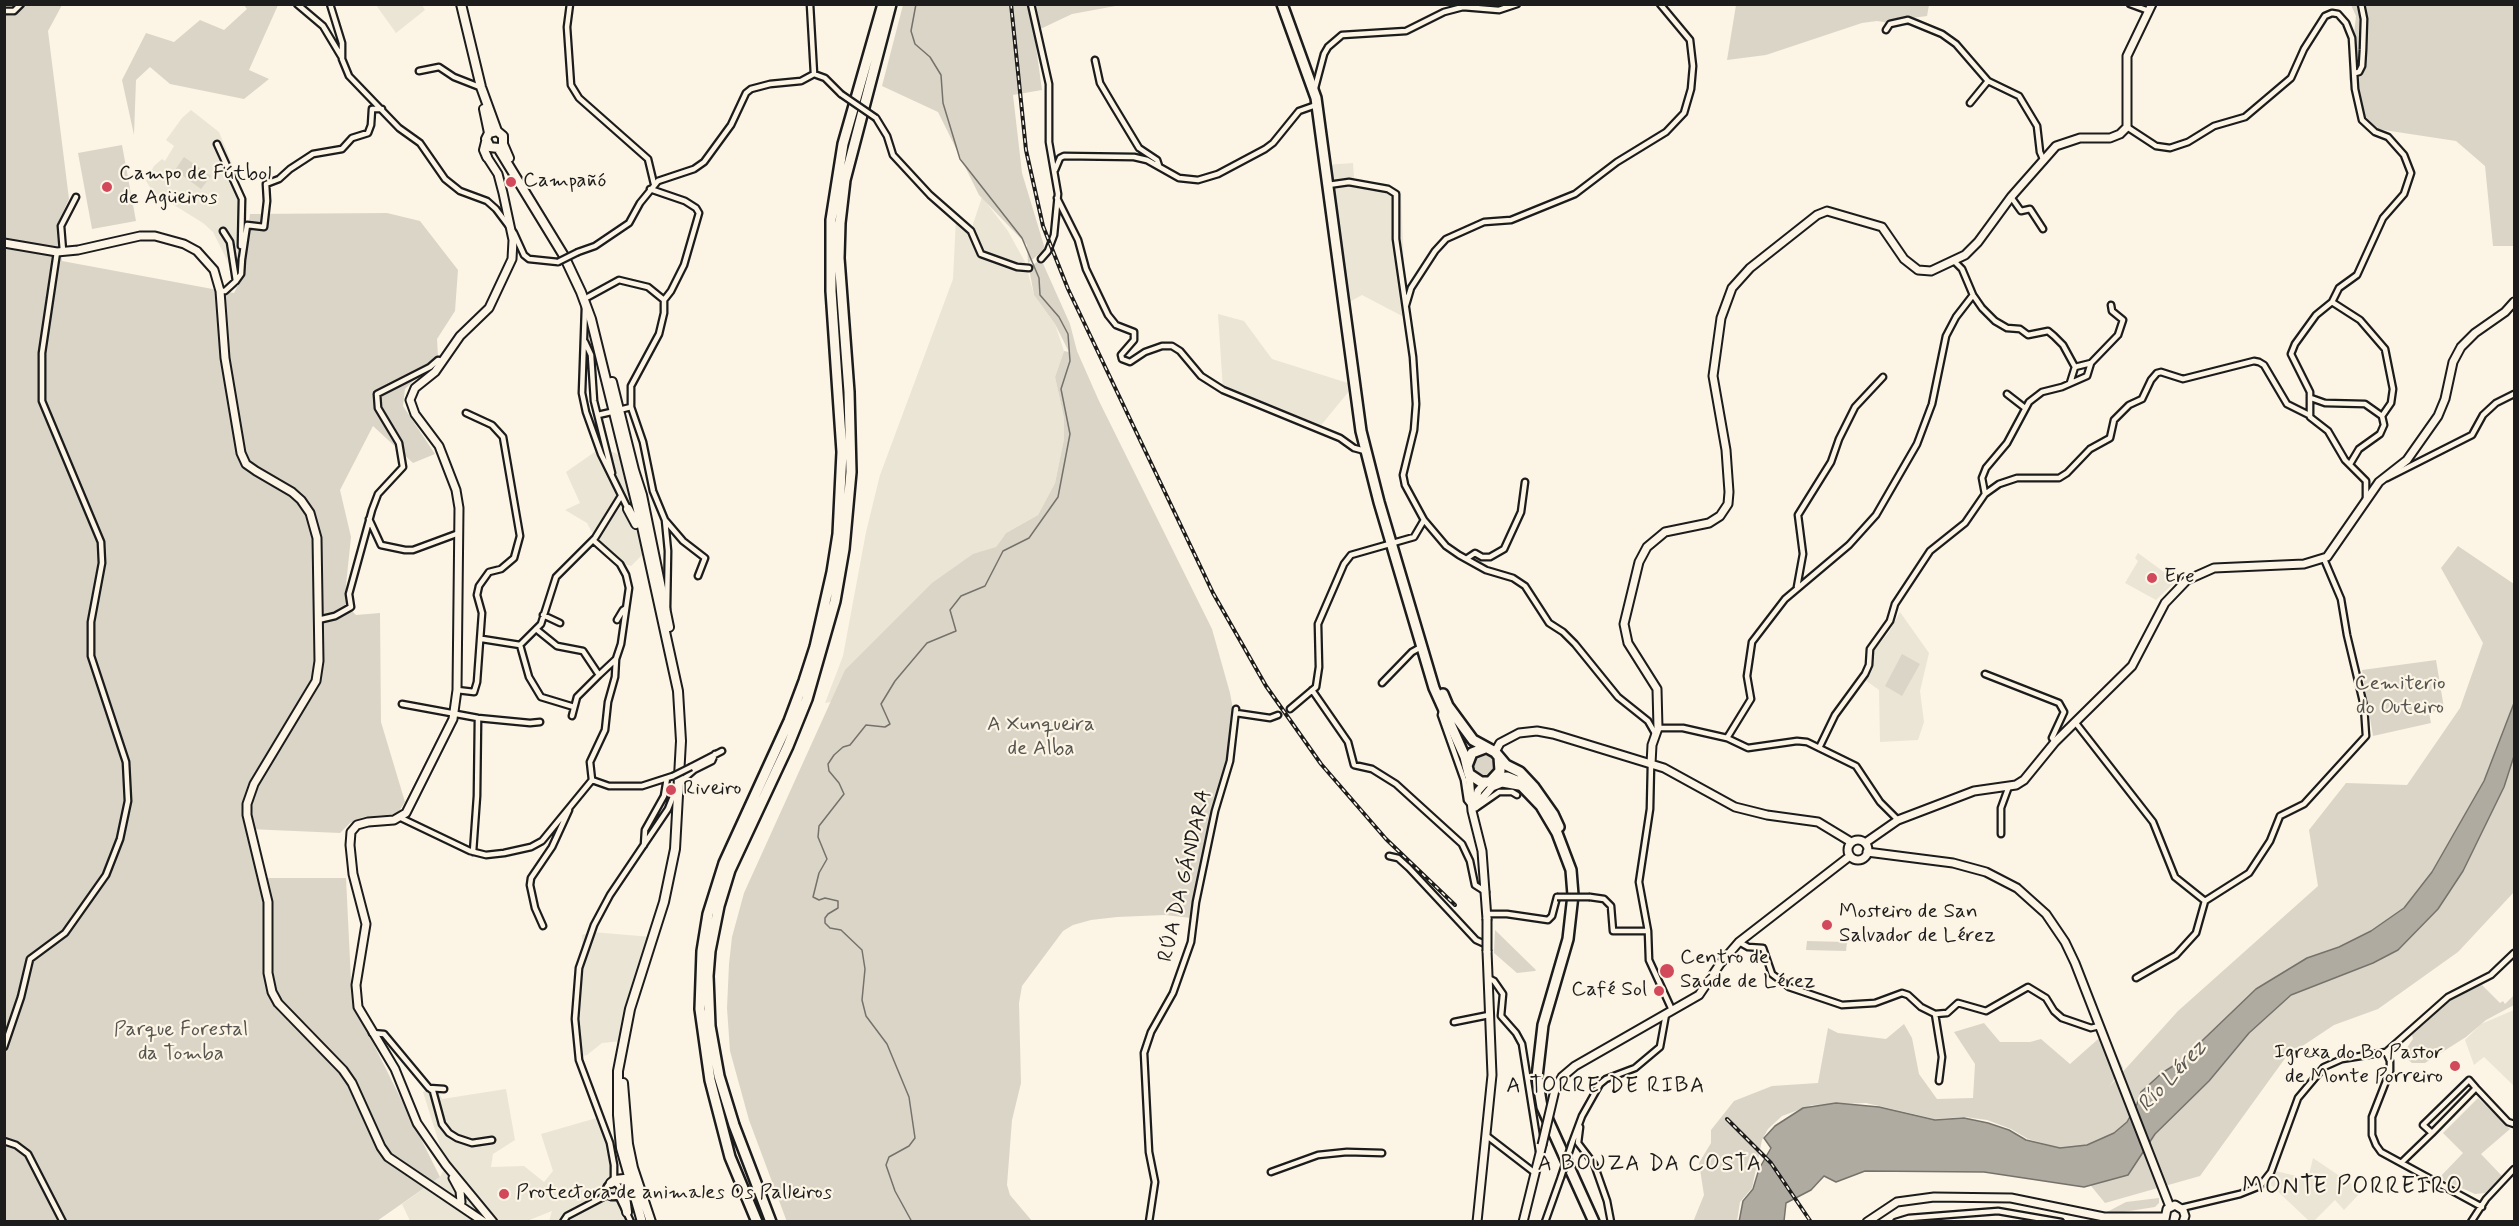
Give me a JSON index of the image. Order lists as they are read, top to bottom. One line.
{"streets":{"street":["RÚA DA GÁNDARA"]},"districts":["A TORRE DE RIBA","A BOUZA DA COSTA","MONTE PORREIRO"],"water":["Río Lérez"],"parks":["Cemiterio do Outeiro","A Xunqueira de Alba","Parque Forestal da Tomba"],"places":["Campañó","Campo de Fútbol de Agüeiros","Ere","Riveiro","Mosteiro de San Salvador de Lérez","Centro de Saúde de Lérez","Café Sol","Igrexa do Bo Pastor de Monte Porreiro","Protectora de animales Os Palleiros"]}
